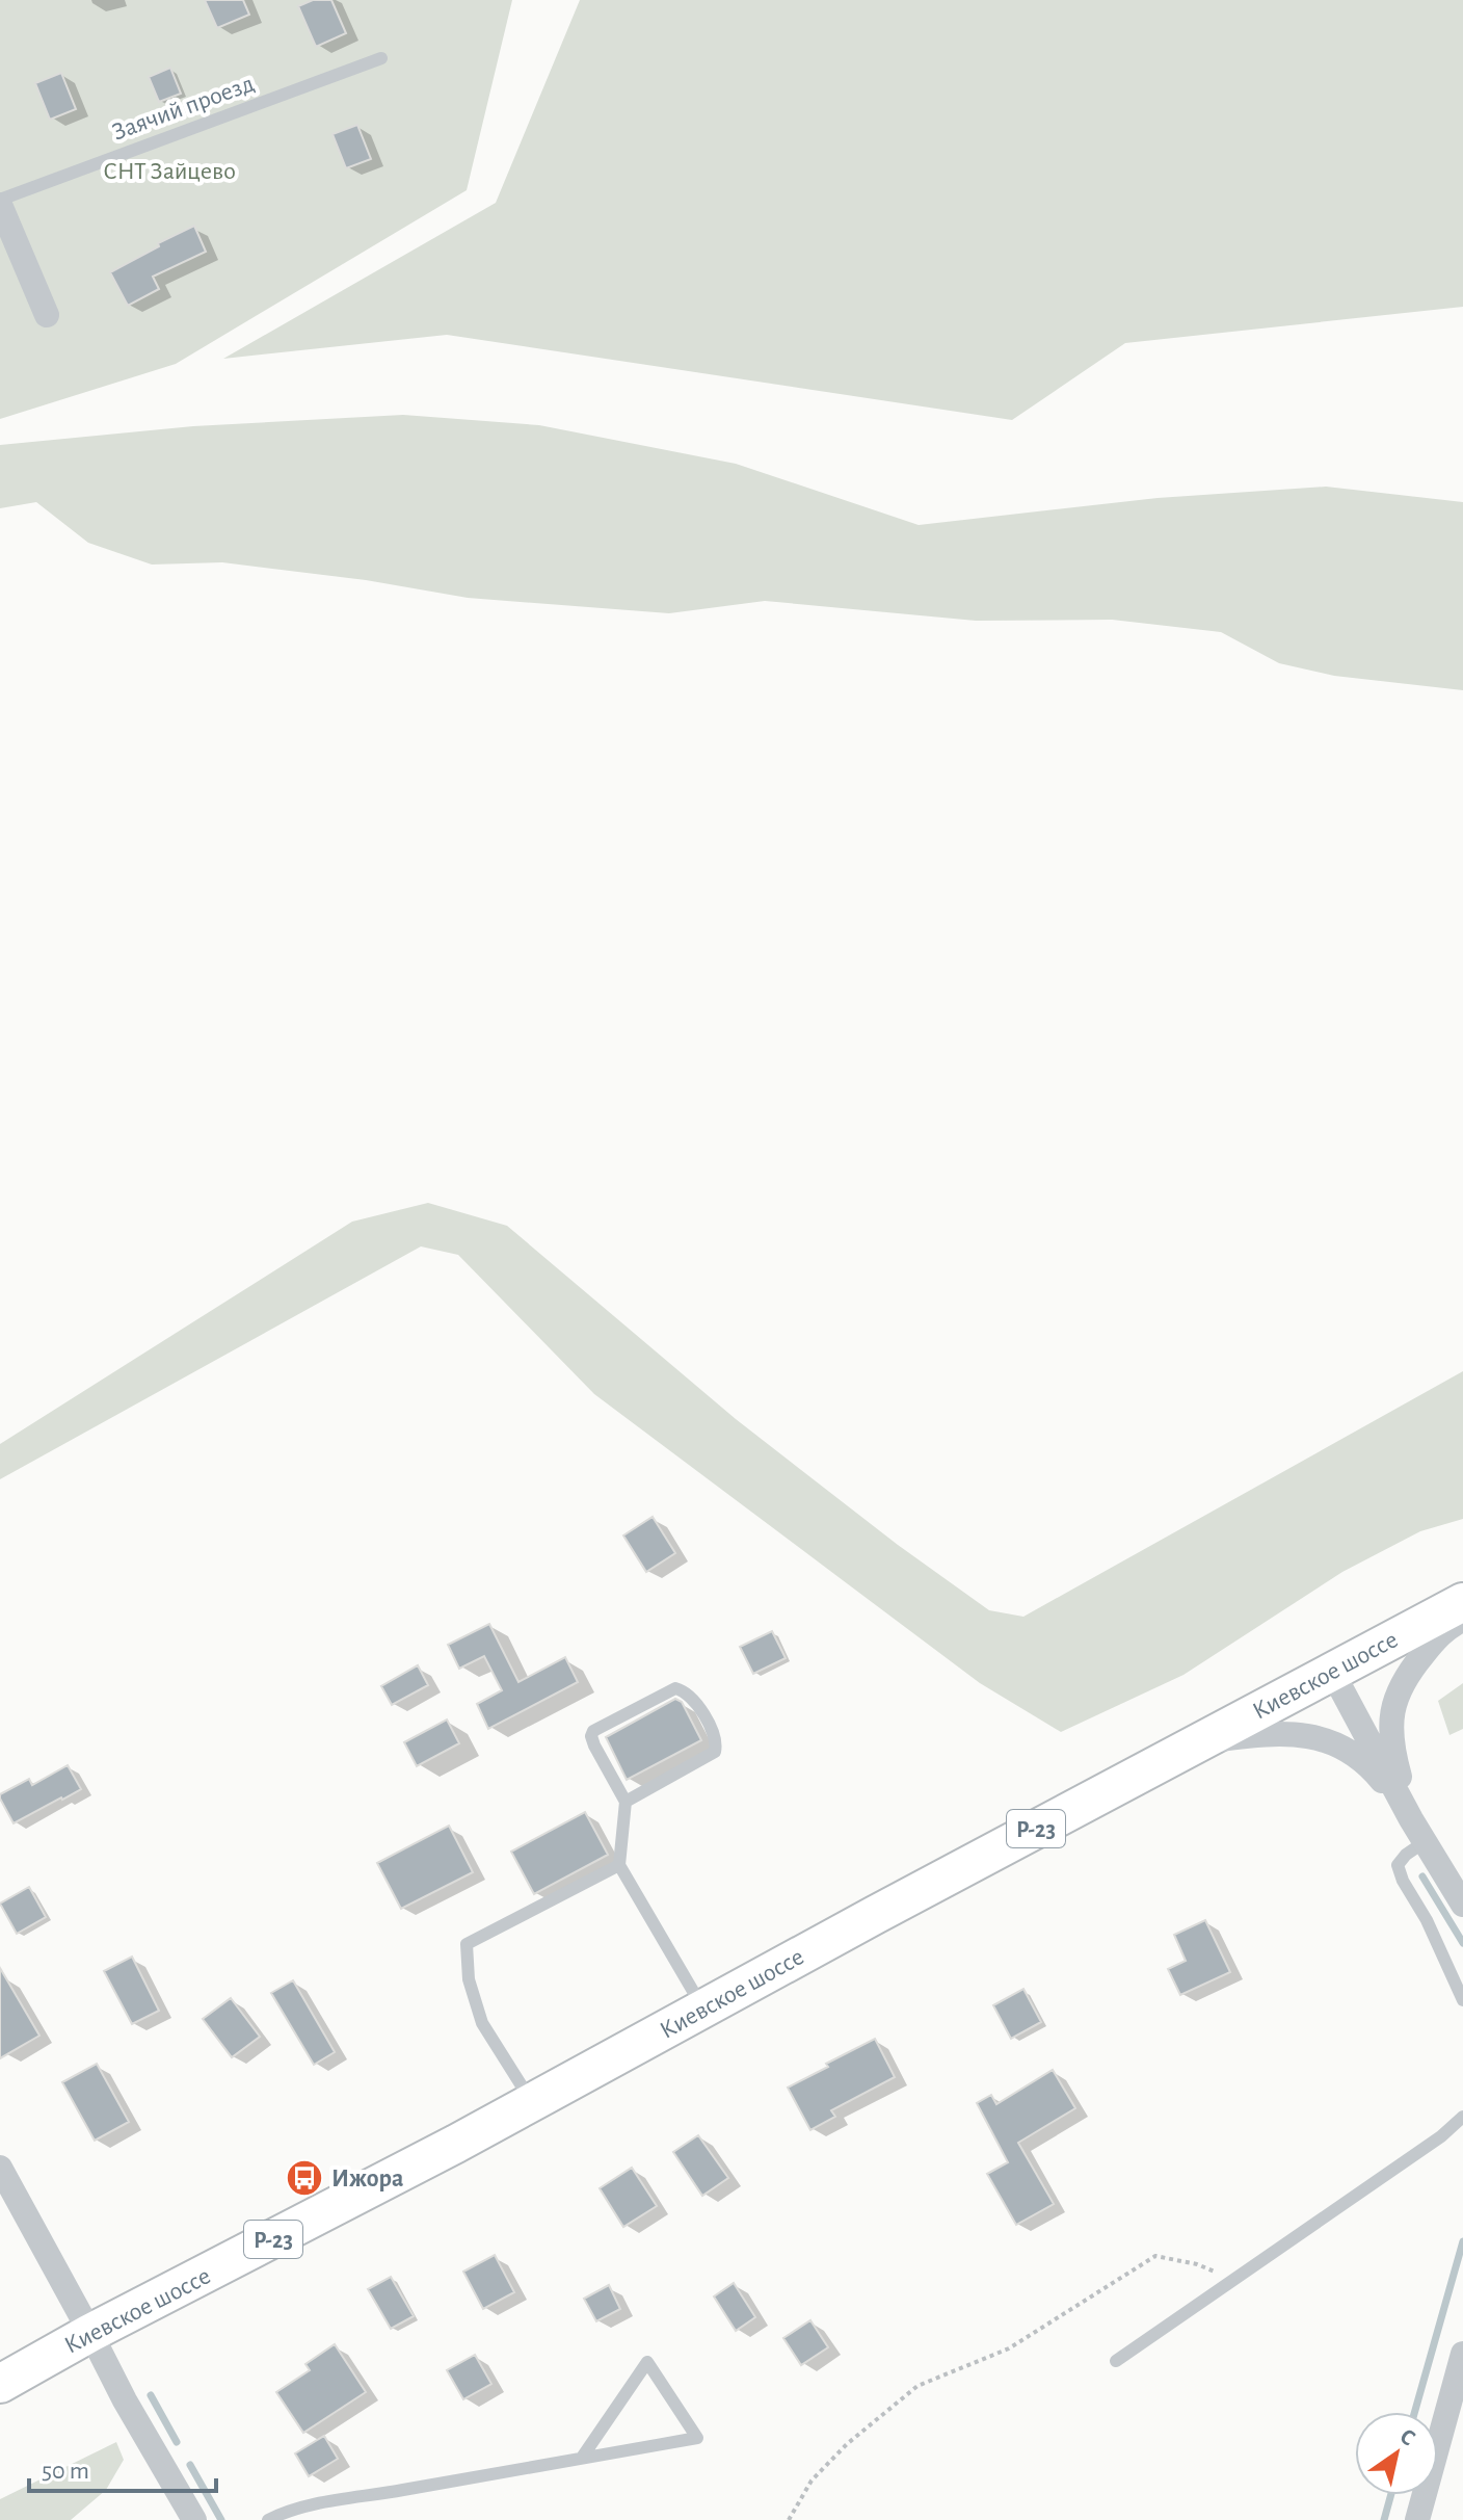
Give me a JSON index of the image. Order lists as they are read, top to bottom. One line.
{"streets":{"main road":["Киевское шоссе","Р-23"],"lane":["Заячий проезд"]},"parks":["СНТ Зайцево"],"places":{"bus stop":["Ижора"]},"scale_bar":"50 m","north":"top right"}
